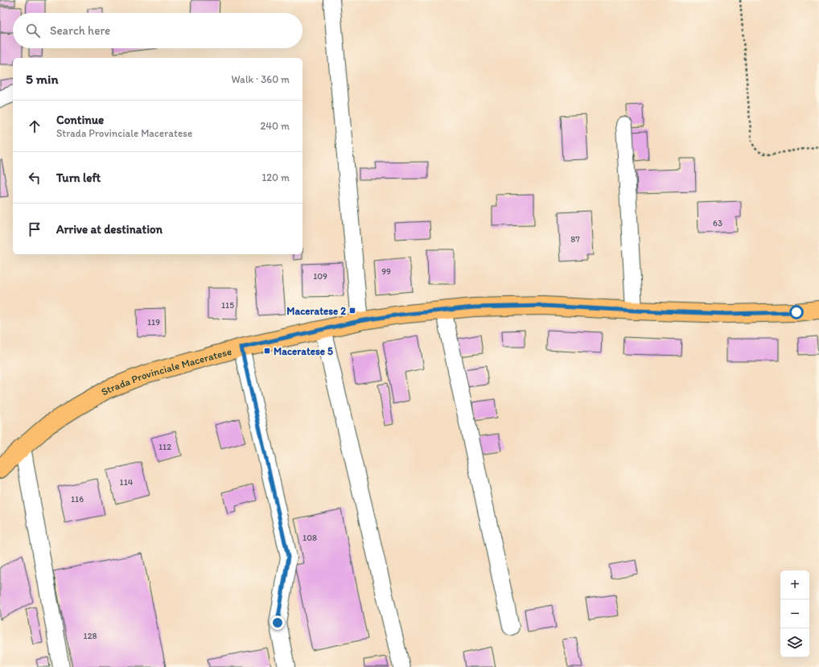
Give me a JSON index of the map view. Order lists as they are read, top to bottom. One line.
{"streets":{"main road":["Strada Provinciale Maceratese"]},"places":{"transit":["Maceratese 2","Maceratese 5"]},"house_numbers":["63","87","99","109","115","119","112","114","116","108","128"],"page":{"search":"Search here","heading":["5 min","Walk · 360 m"],"list":[["Continue","Strada Provinciale Maceratese","240 m"],["Turn left","120 m"],"Arrive at destination"],"map_buttons":["+","−"]}}
